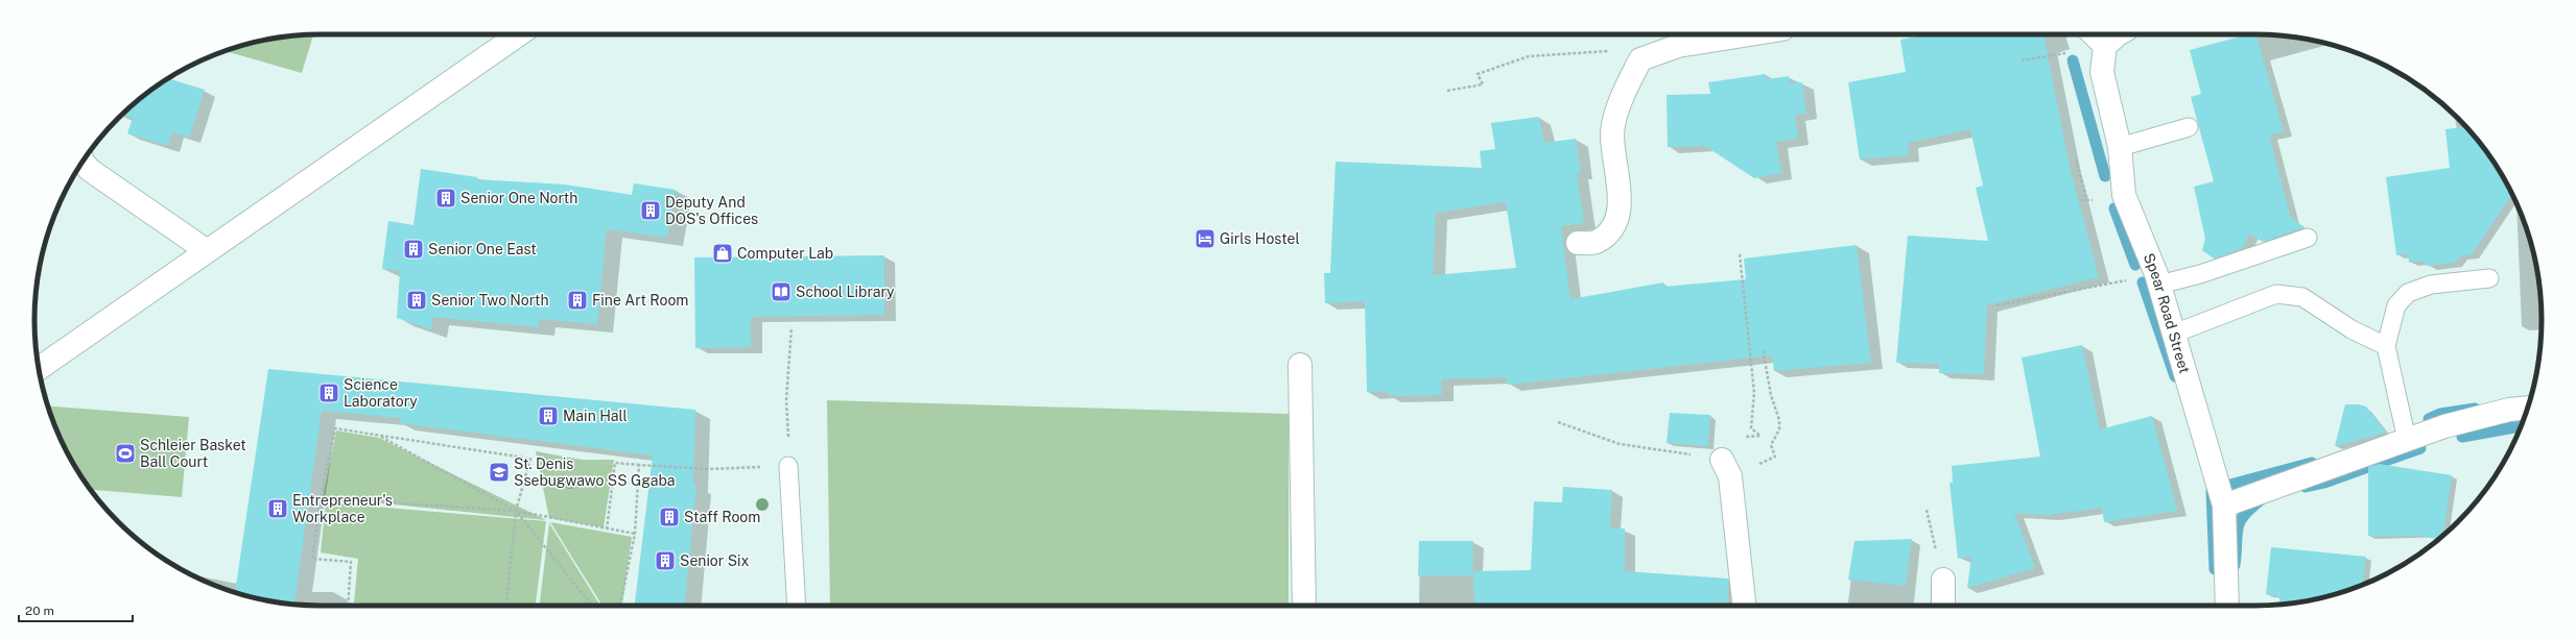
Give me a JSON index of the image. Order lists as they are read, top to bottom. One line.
{"streets":{"street":["Spear Road Street"]},"places":{"building":["Senior One North","Deputy And DOS's Offices","Senior One East","Senior Two North","Fine Art Room","Science Laboratory","Main Hall","Entrepreneur's Workplace","Staff Room","Senior Six"],"hotel":["Girls Hostel"],"shop":["Computer Lab"],"library":["School Library"],"sports":["Schleier Basket Ball Court"],"school or university":["St. Denis Ssebugwawo SS Ggaba"]},"scale_bar":"20 m"}
